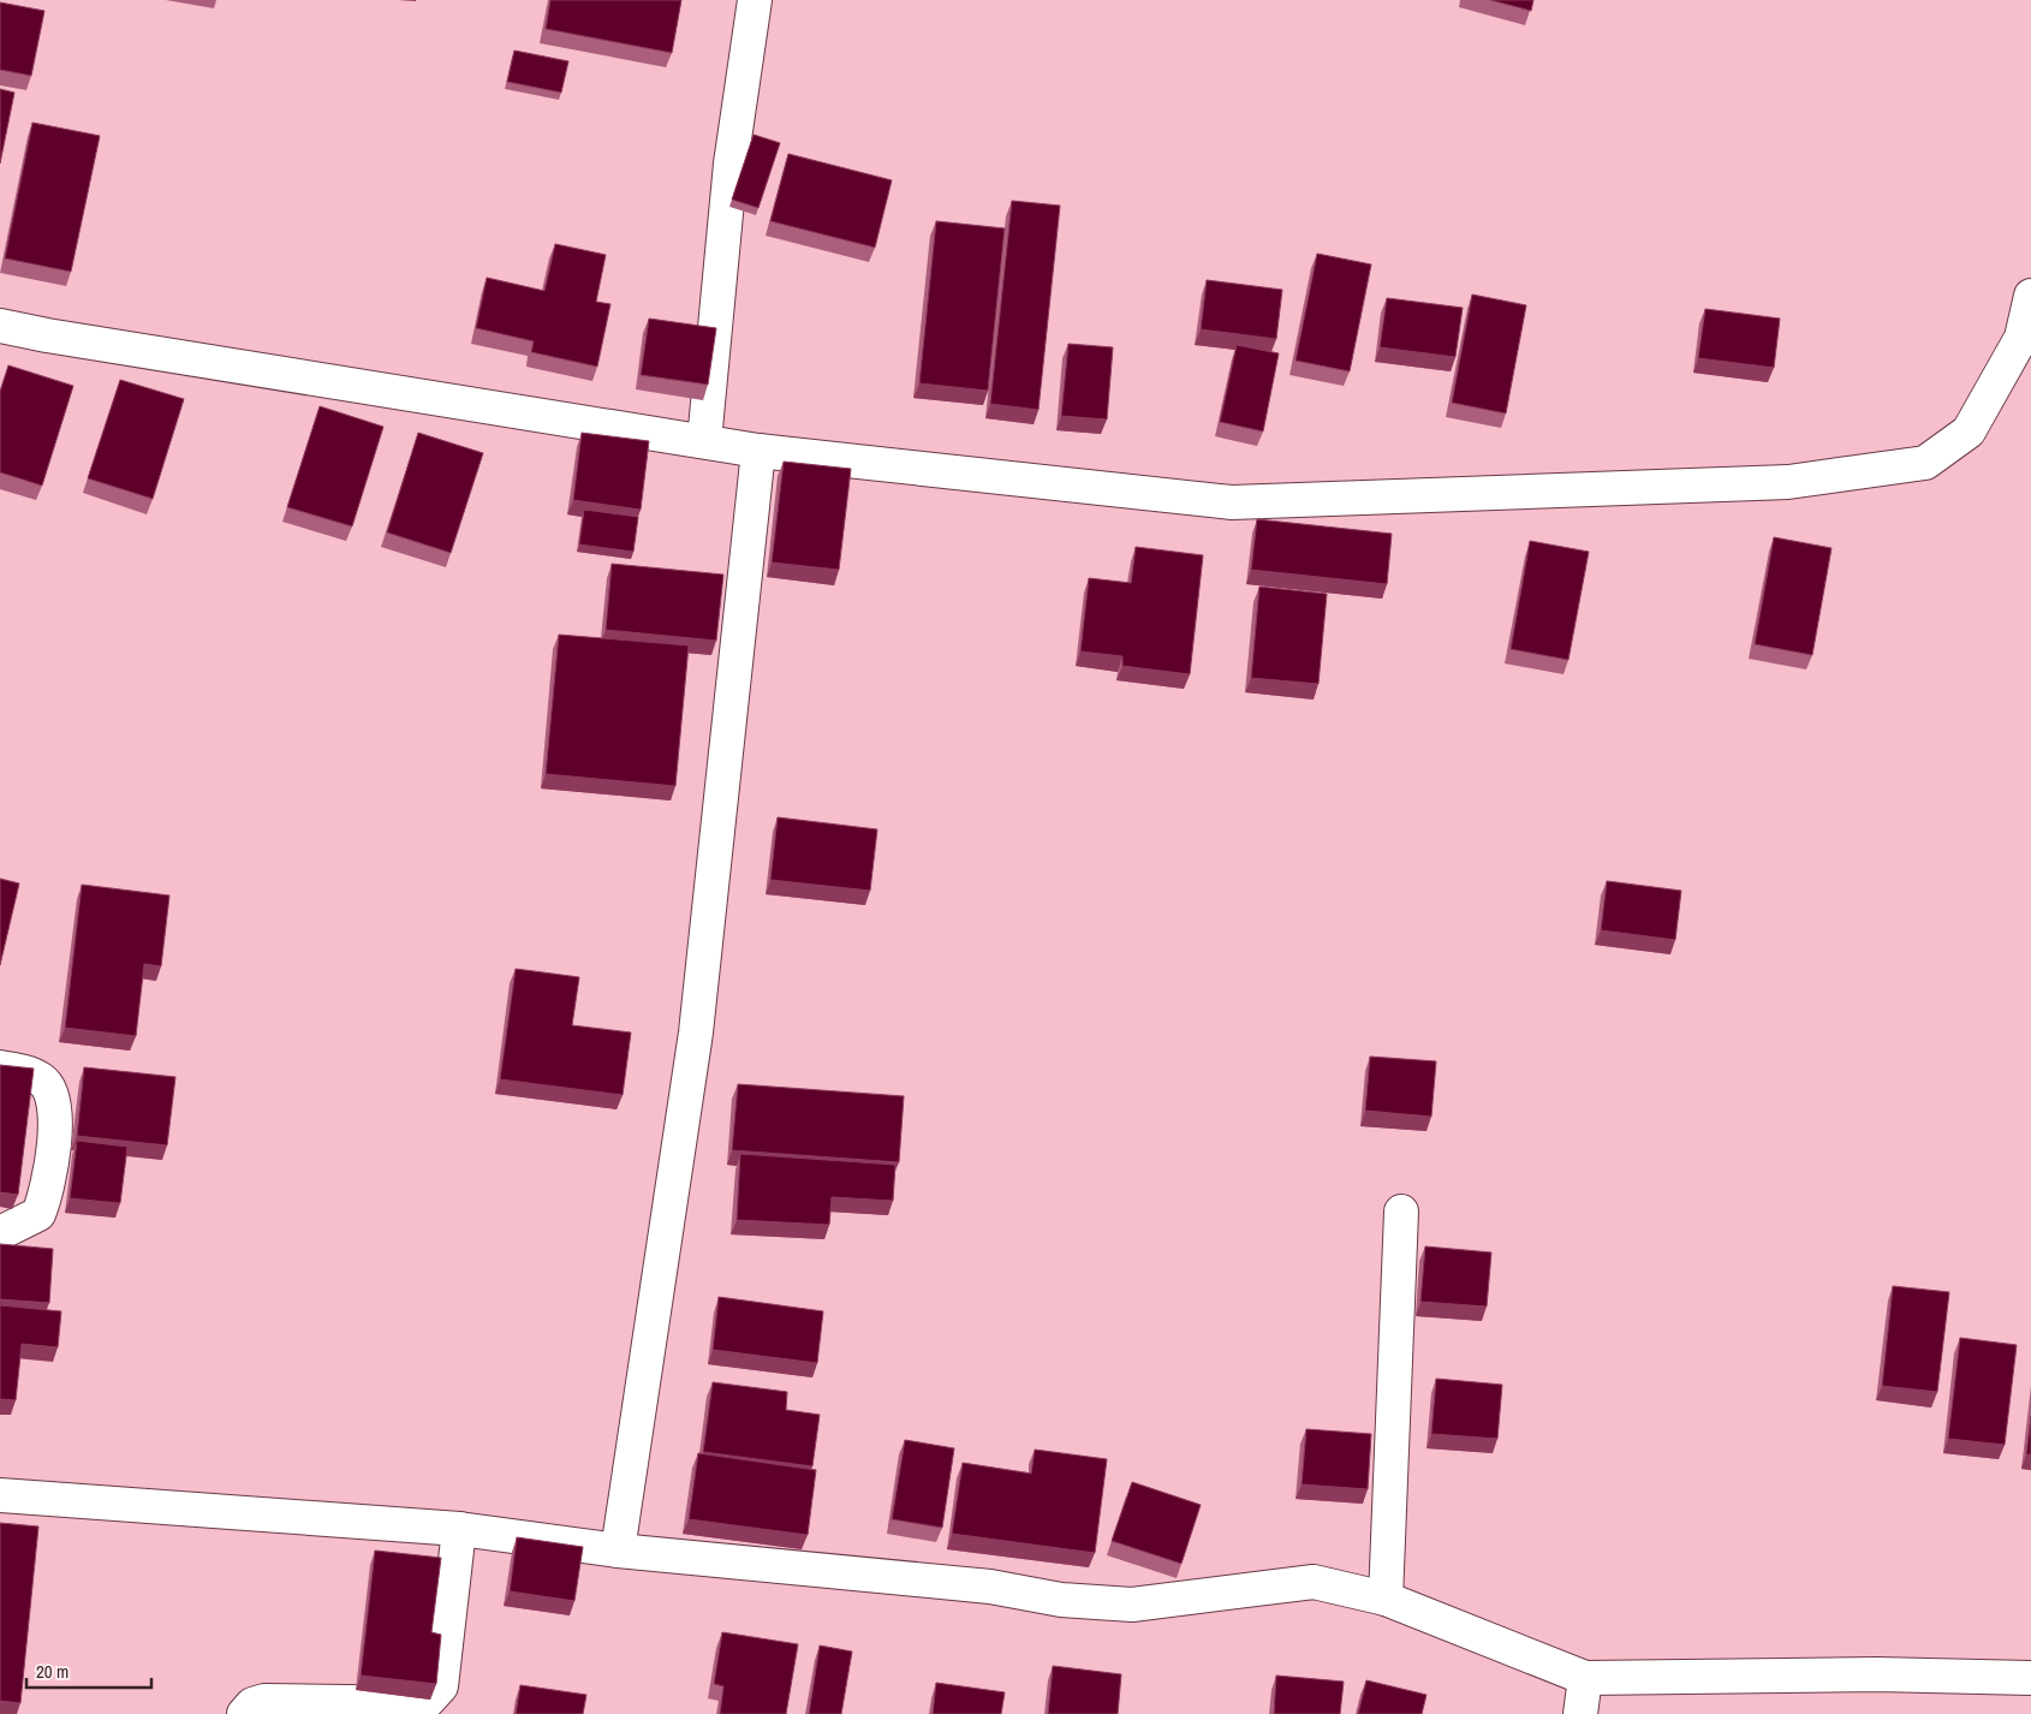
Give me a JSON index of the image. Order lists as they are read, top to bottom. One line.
{"scale_bar":"20 m"}
